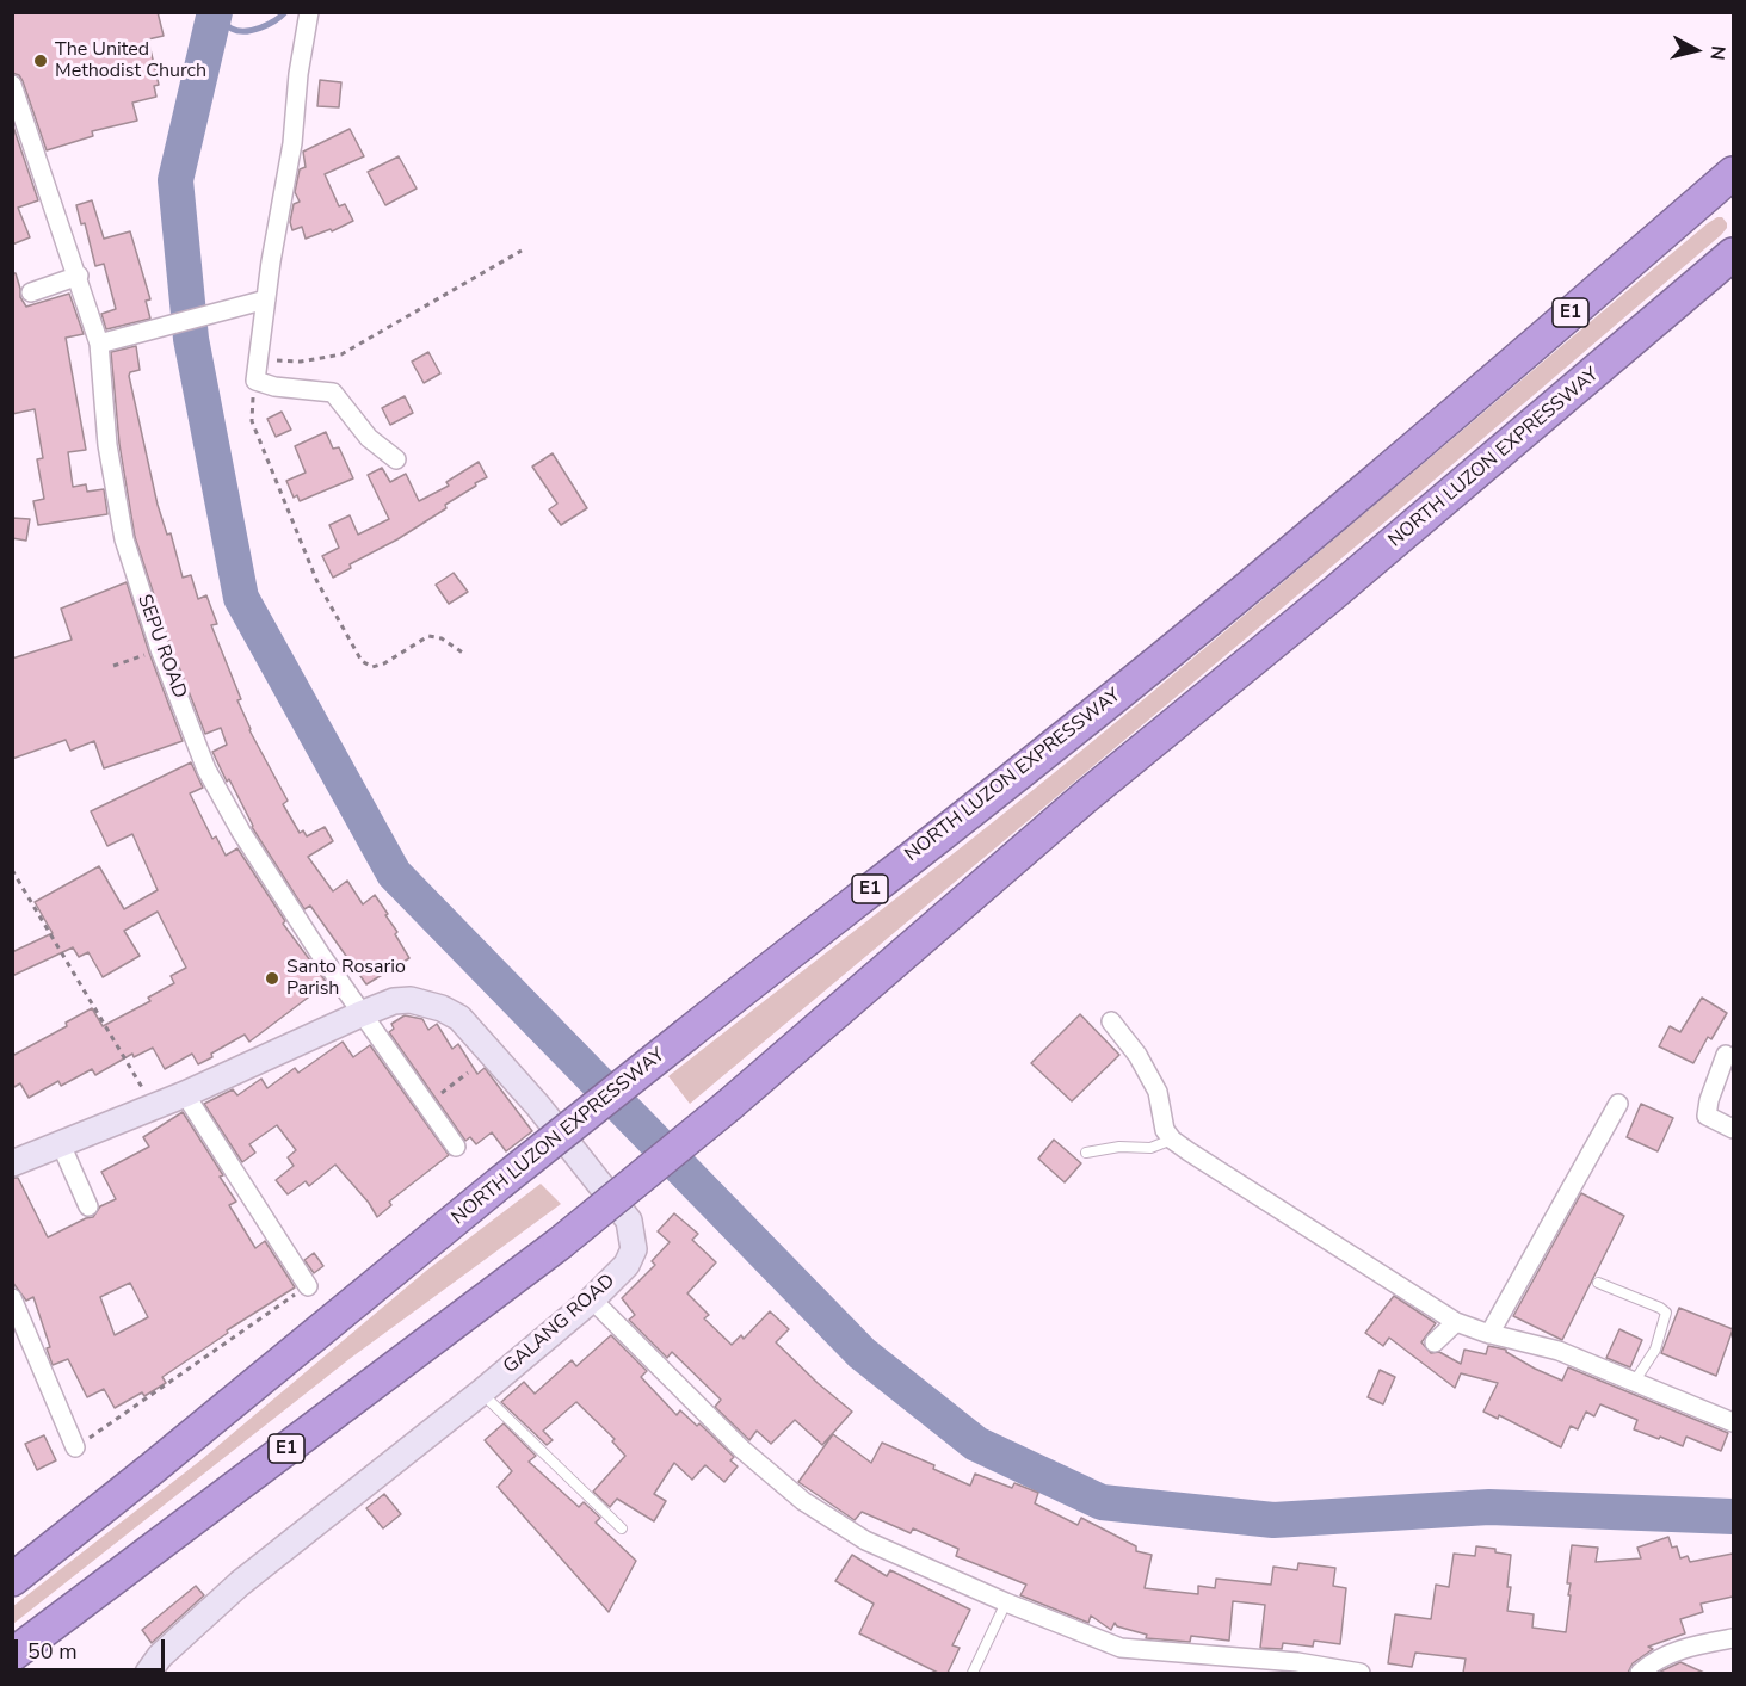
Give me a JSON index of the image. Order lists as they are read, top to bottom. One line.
{"streets":{"highway":["E1","NORTH LUZON EXPRESSWAY"],"street":["SEPU ROAD","GALANG ROAD"]},"crossings":[["SEPU ROAD","GALANG ROAD"]],"places":["The United Methodist Church","Santo Rosario Parish"],"scale_bar":"50 m","north":"right"}
